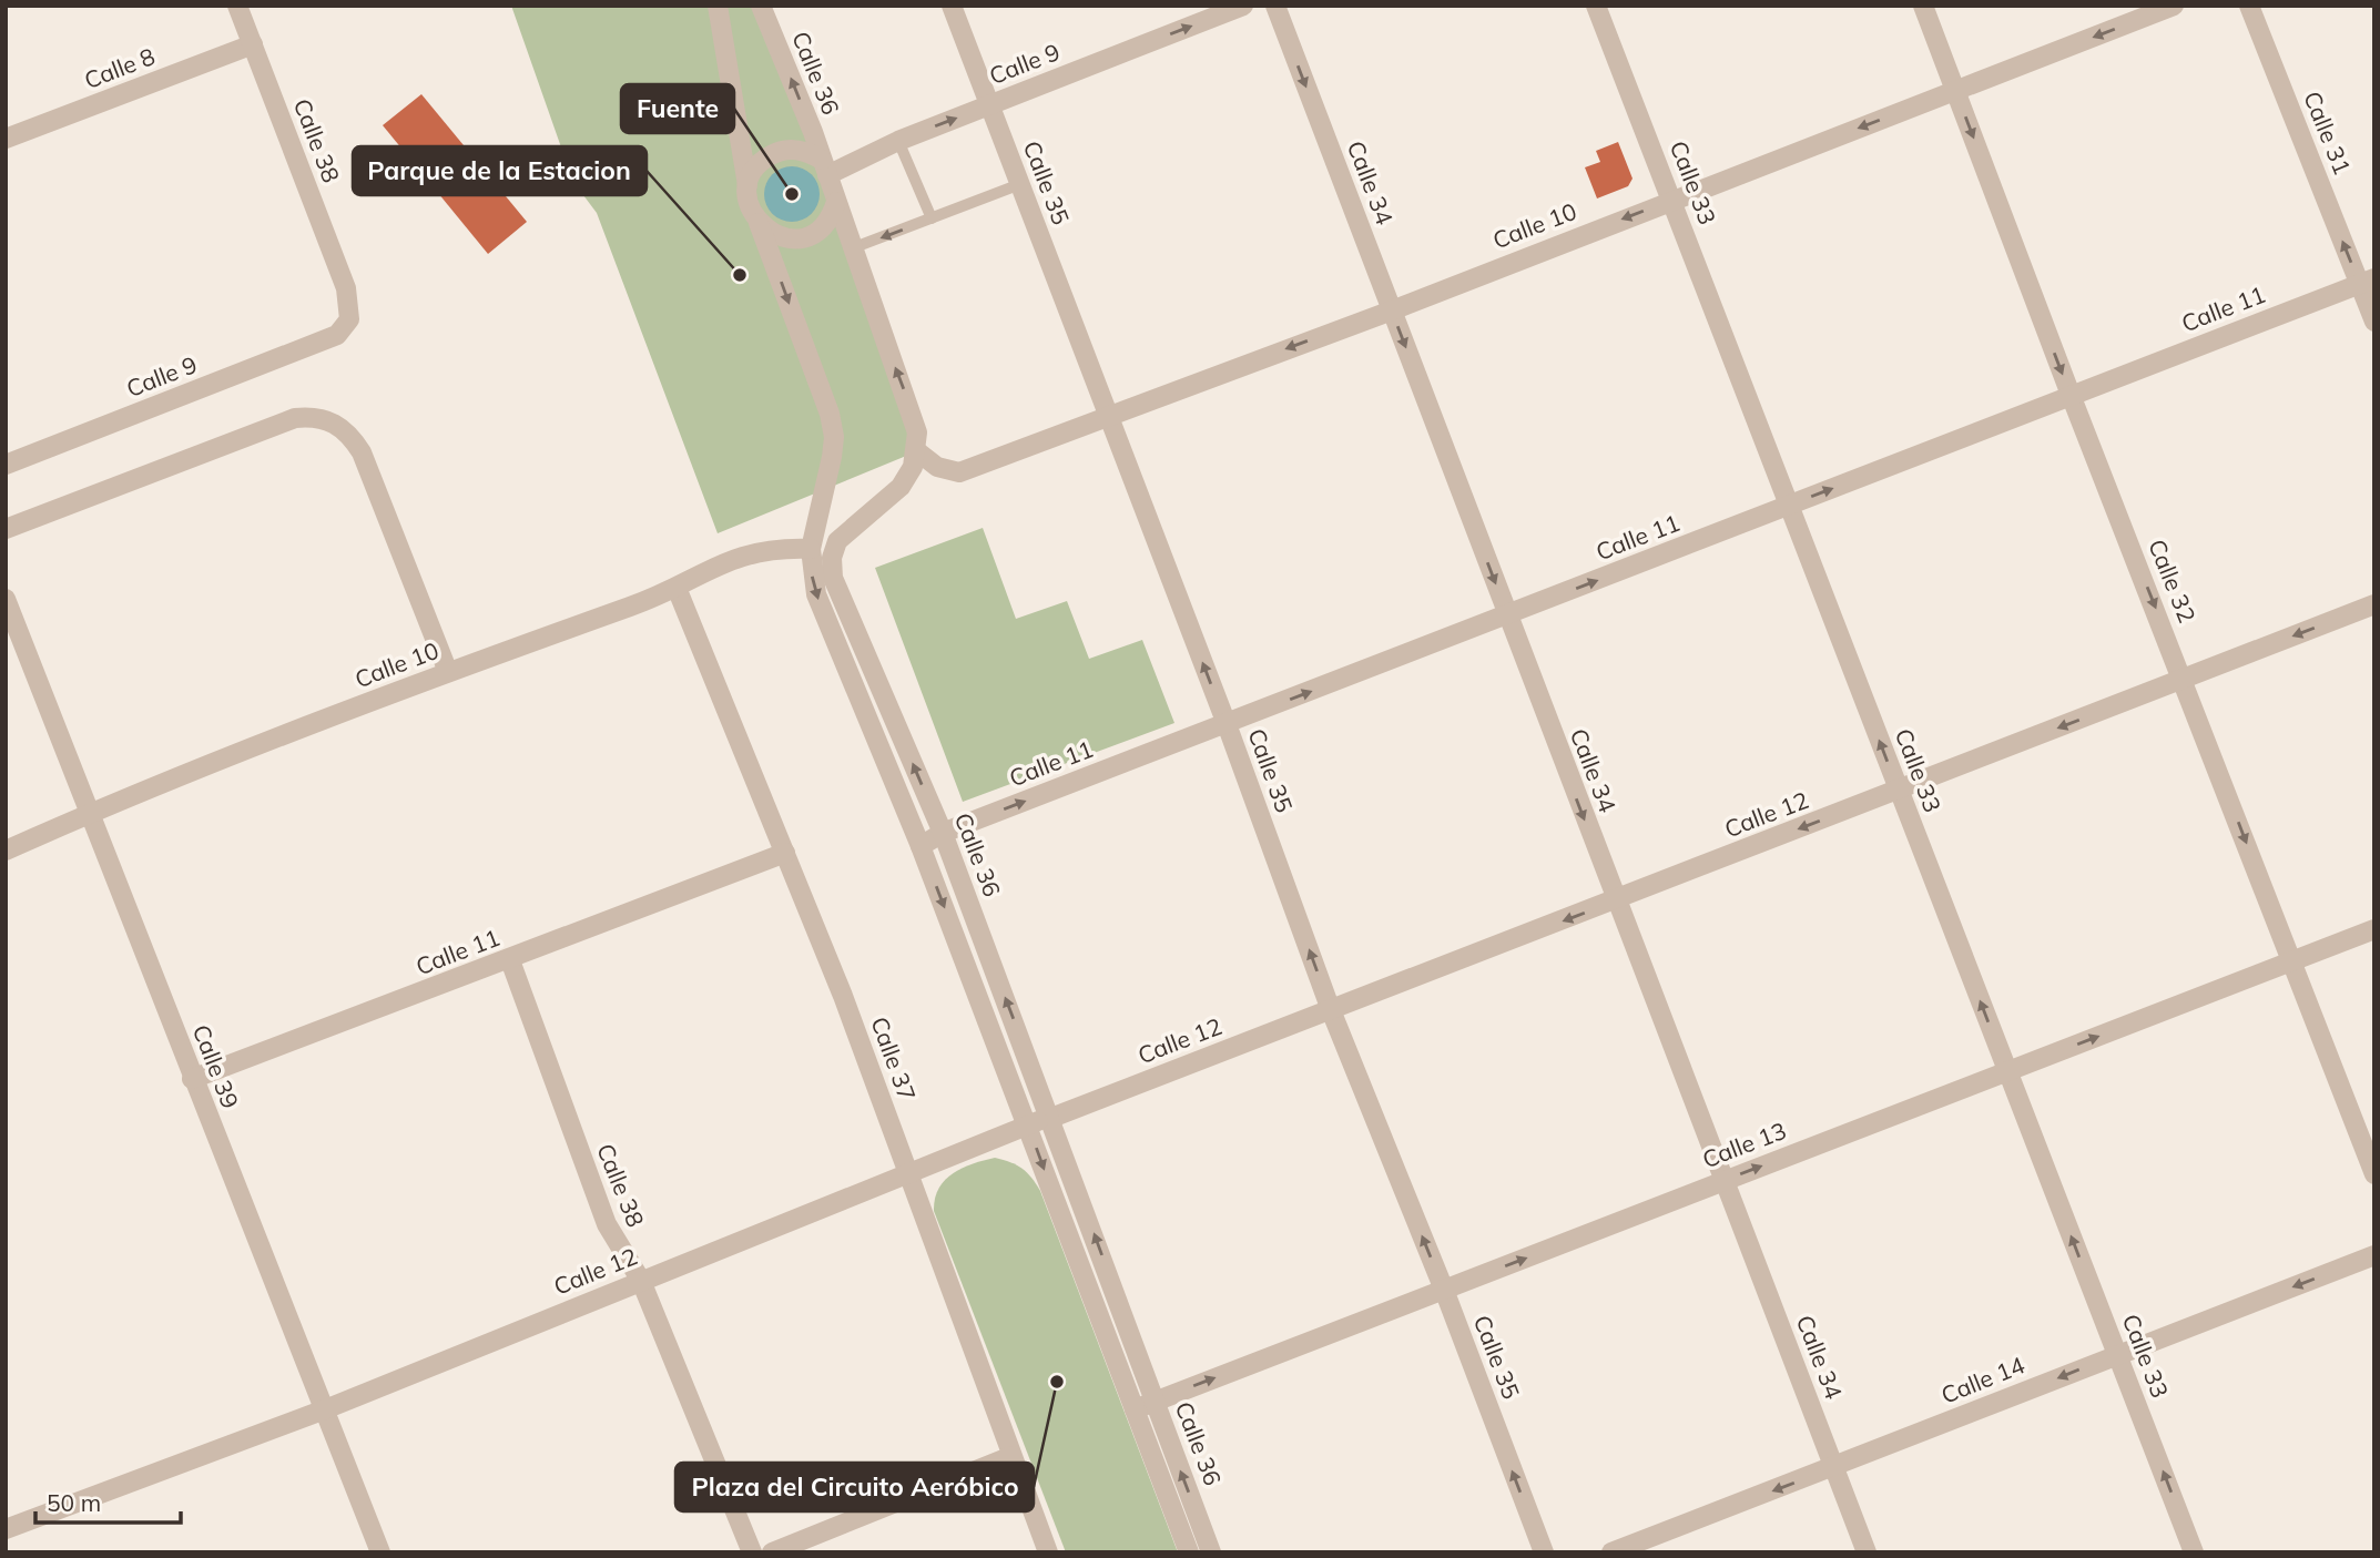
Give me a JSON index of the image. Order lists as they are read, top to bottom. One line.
{"streets":{"street":["Calle 9","Calle 8","Calle 36","Calle 31","Calle 38","Calle 35","Calle 34","Calle 33","Calle 10","Calle 11","Calle 32","Calle 12","Calle 37","Calle 39","Calle 13","Calle 14"]},"crossings":[["Calle 9","Calle 36"],["Calle 9","Calle 38"],["Calle 9","Calle 35"],["Calle 8","Calle 38"],["Calle 36","Calle 10"],["Calle 36","Calle 11"],["Calle 36","Calle 12"],["Calle 36","Calle 13"],["Calle 31","Calle 11"],["Calle 38","Calle 11"],["Calle 38","Calle 12"],["Calle 35","Calle 10"],["Calle 35","Calle 11"],["Calle 35","Calle 12"],["Calle 35","Calle 13"],["Calle 34","Calle 10"],["Calle 34","Calle 11"],["Calle 34","Calle 12"],["Calle 34","Calle 13"],["Calle 34","Calle 14"],["Calle 33","Calle 10"],["Calle 33","Calle 11"],["Calle 33","Calle 12"],["Calle 33","Calle 13"],["Calle 33","Calle 14"],["Calle 10","Calle 32"],["Calle 10","Calle 37"],["Calle 10","Calle 39"],["Calle 11","Calle 32"],["Calle 11","Calle 37"],["Calle 11","Calle 39"],["Calle 32","Calle 12"],["Calle 32","Calle 13"],["Calle 12","Calle 37"],["Calle 12","Calle 39"]],"one_way":["Calle 9","Calle 31","Calle 35","Calle 34","Calle 33","Calle 10","Calle 11","Calle 32","Calle 12","Calle 13","Calle 14"],"places":["Fuente","Parque de la Estacion","Plaza del Circuito Aeróbico"],"scale_bar":"50 m"}
